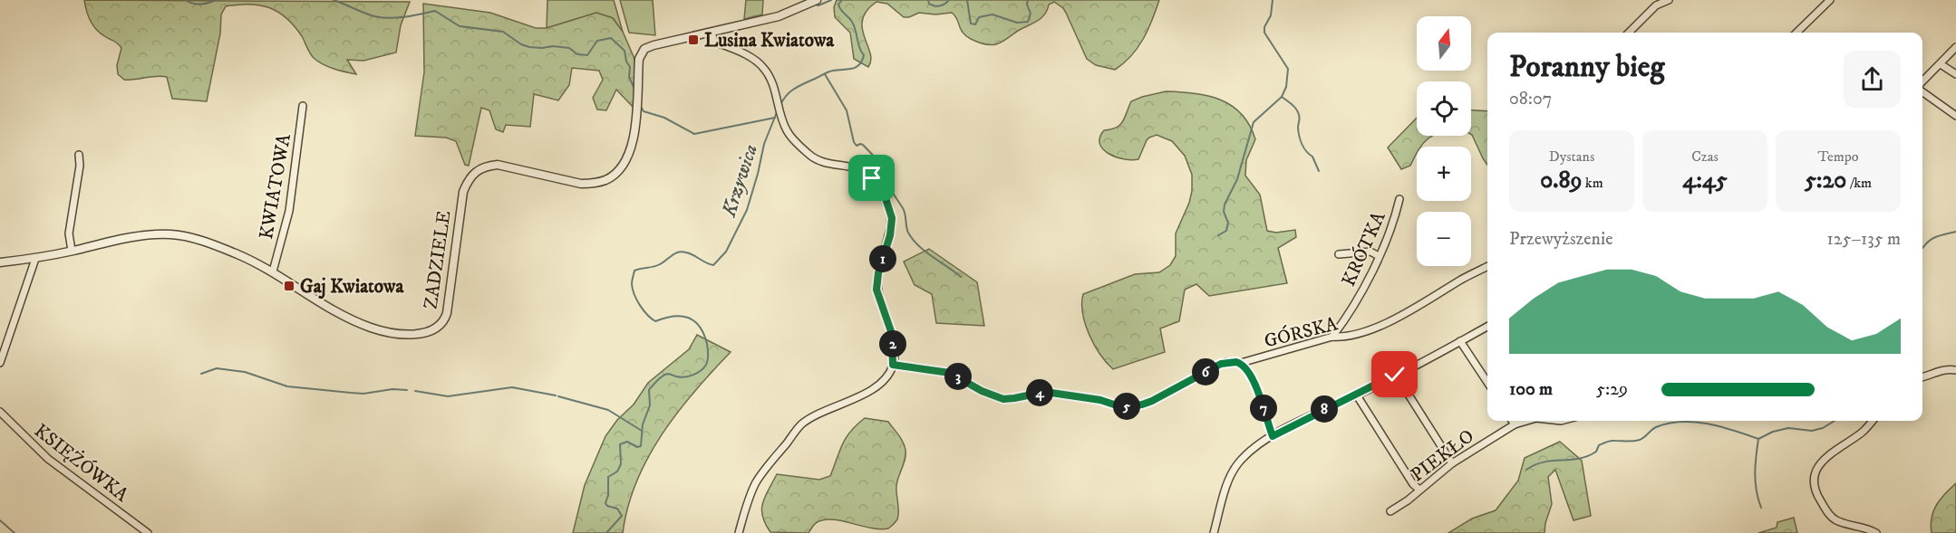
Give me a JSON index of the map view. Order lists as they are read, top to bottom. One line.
{"streets":{"street":["KWIATOWA","KRÓTKA","ZADZIELE","GÓRSKA","PIEKŁO","KSIĘŻÓWKA"]},"crossings":[["KWIATOWA","ZADZIELE"],["KRÓTKA","GÓRSKA"]],"water":["Krzywica"],"places":{"transit":["Lusina Kwiatowa","Gaj Kwiatowa"]},"north":"top","page":{"map_buttons":["+","−"],"heading":["Poranny bieg","08:07"],"stats":[["Dystans","0.89 km"],["Czas","4:45"],["Tempo","5:20 /km"]],"chart":["Przewyższenie","125–135 m"],"pins":["1","2","6","3","4","5","7","8"],"list":[{"name":"100 m","note":"5:29"}]}}
